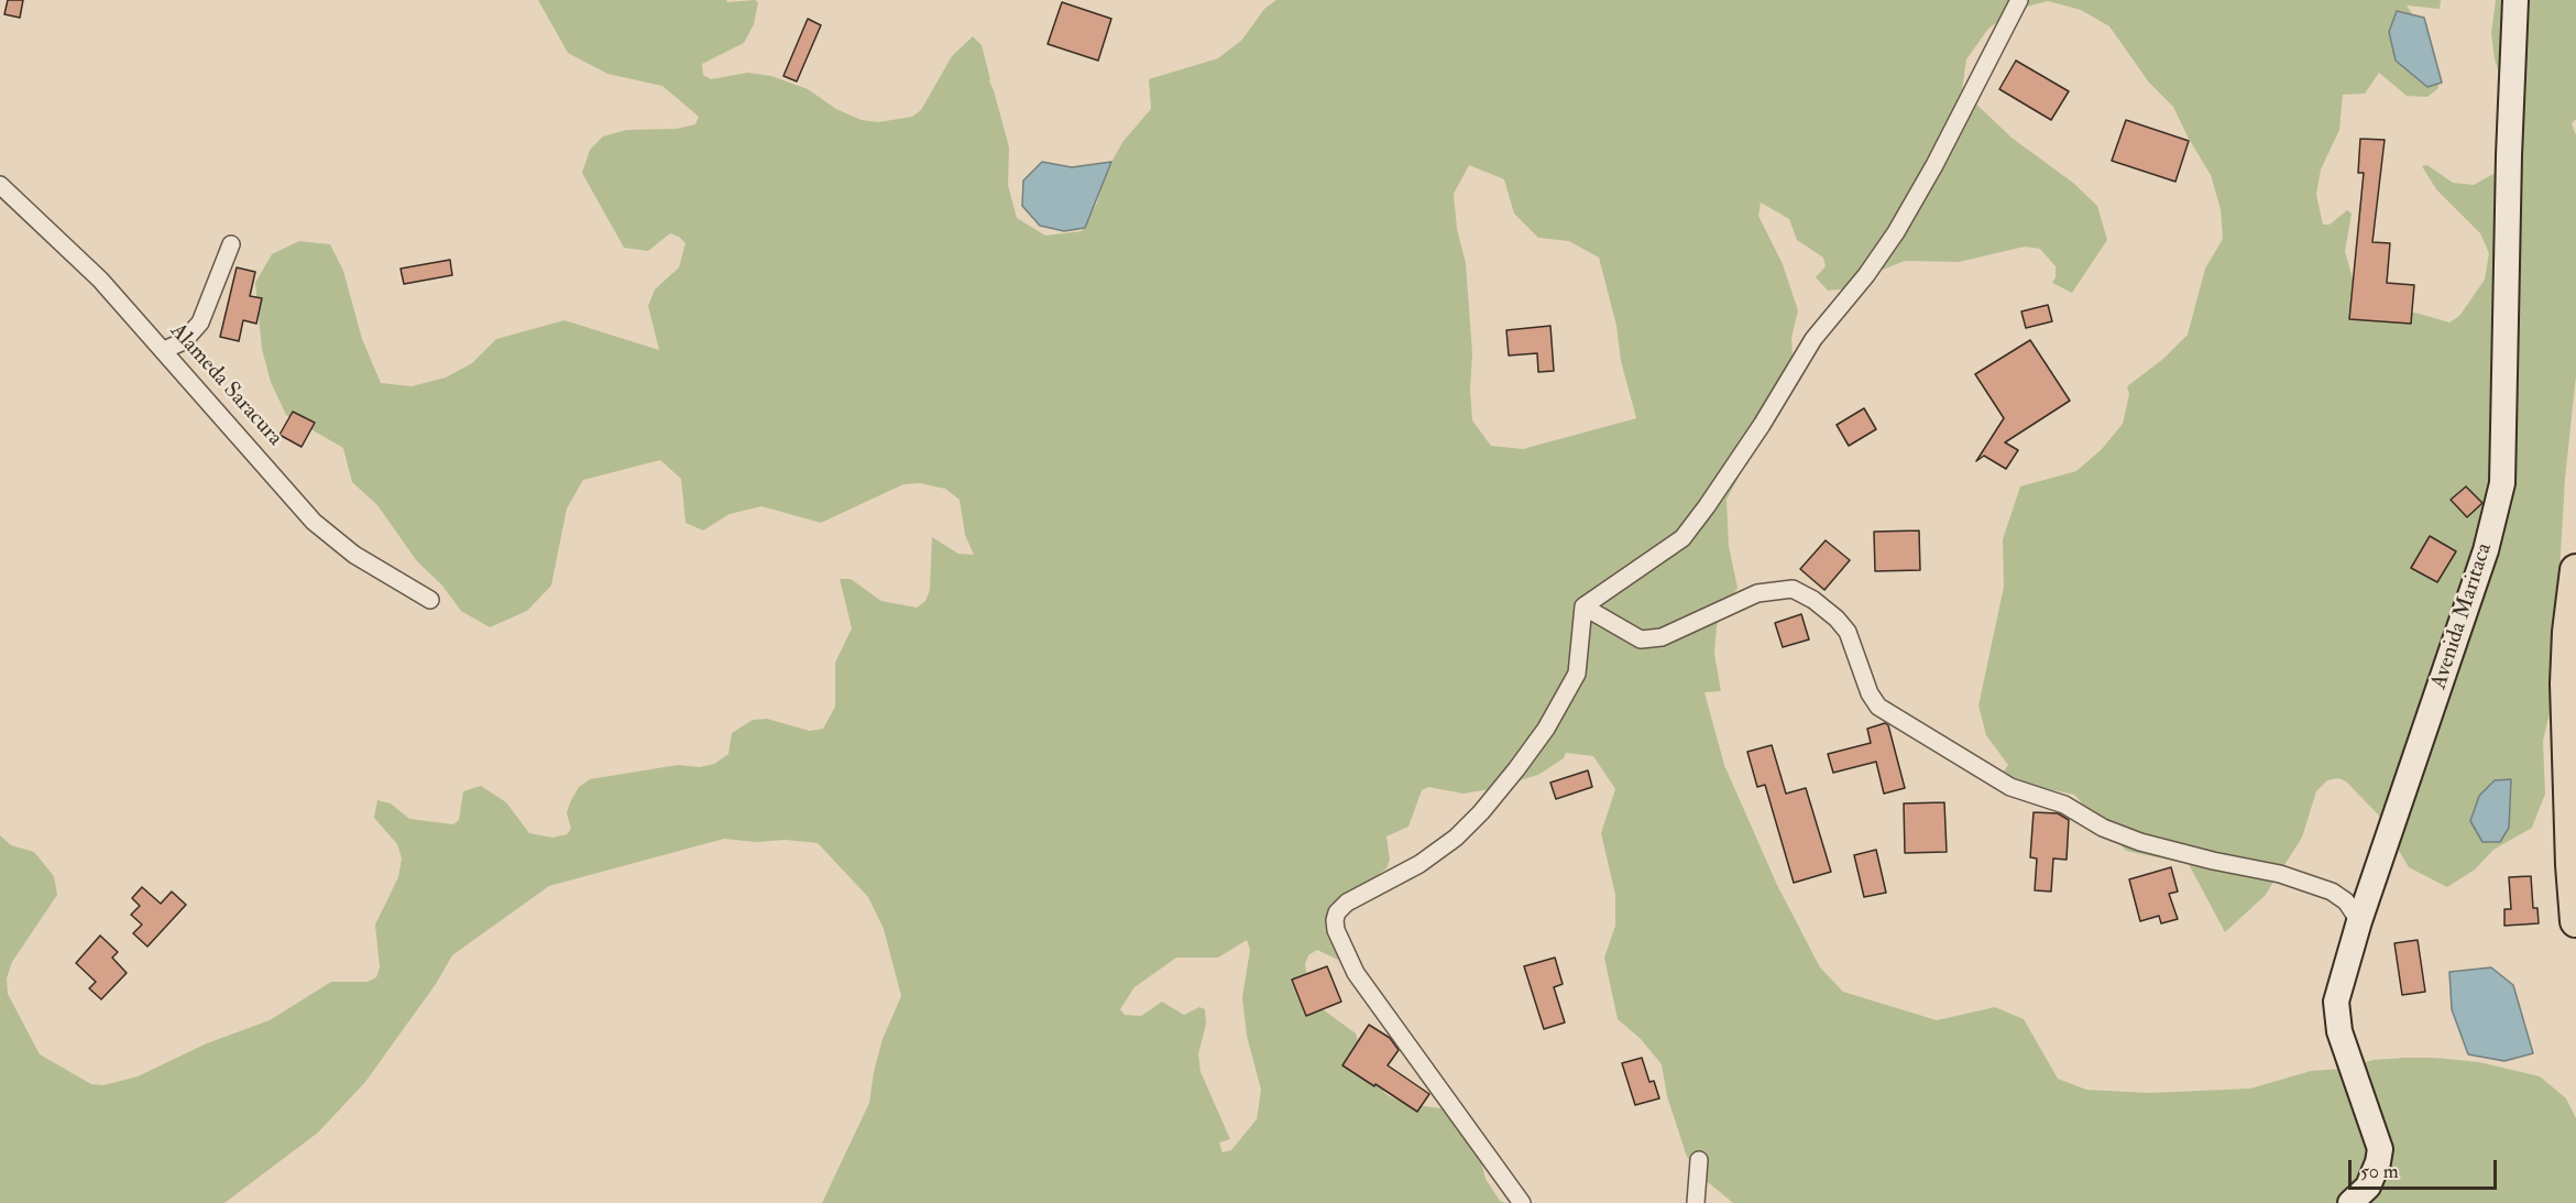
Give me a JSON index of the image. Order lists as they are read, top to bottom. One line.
{"streets":{"street":["Alameda Saracura","Avenida Maritaca"]},"scale_bar":"50 m"}
